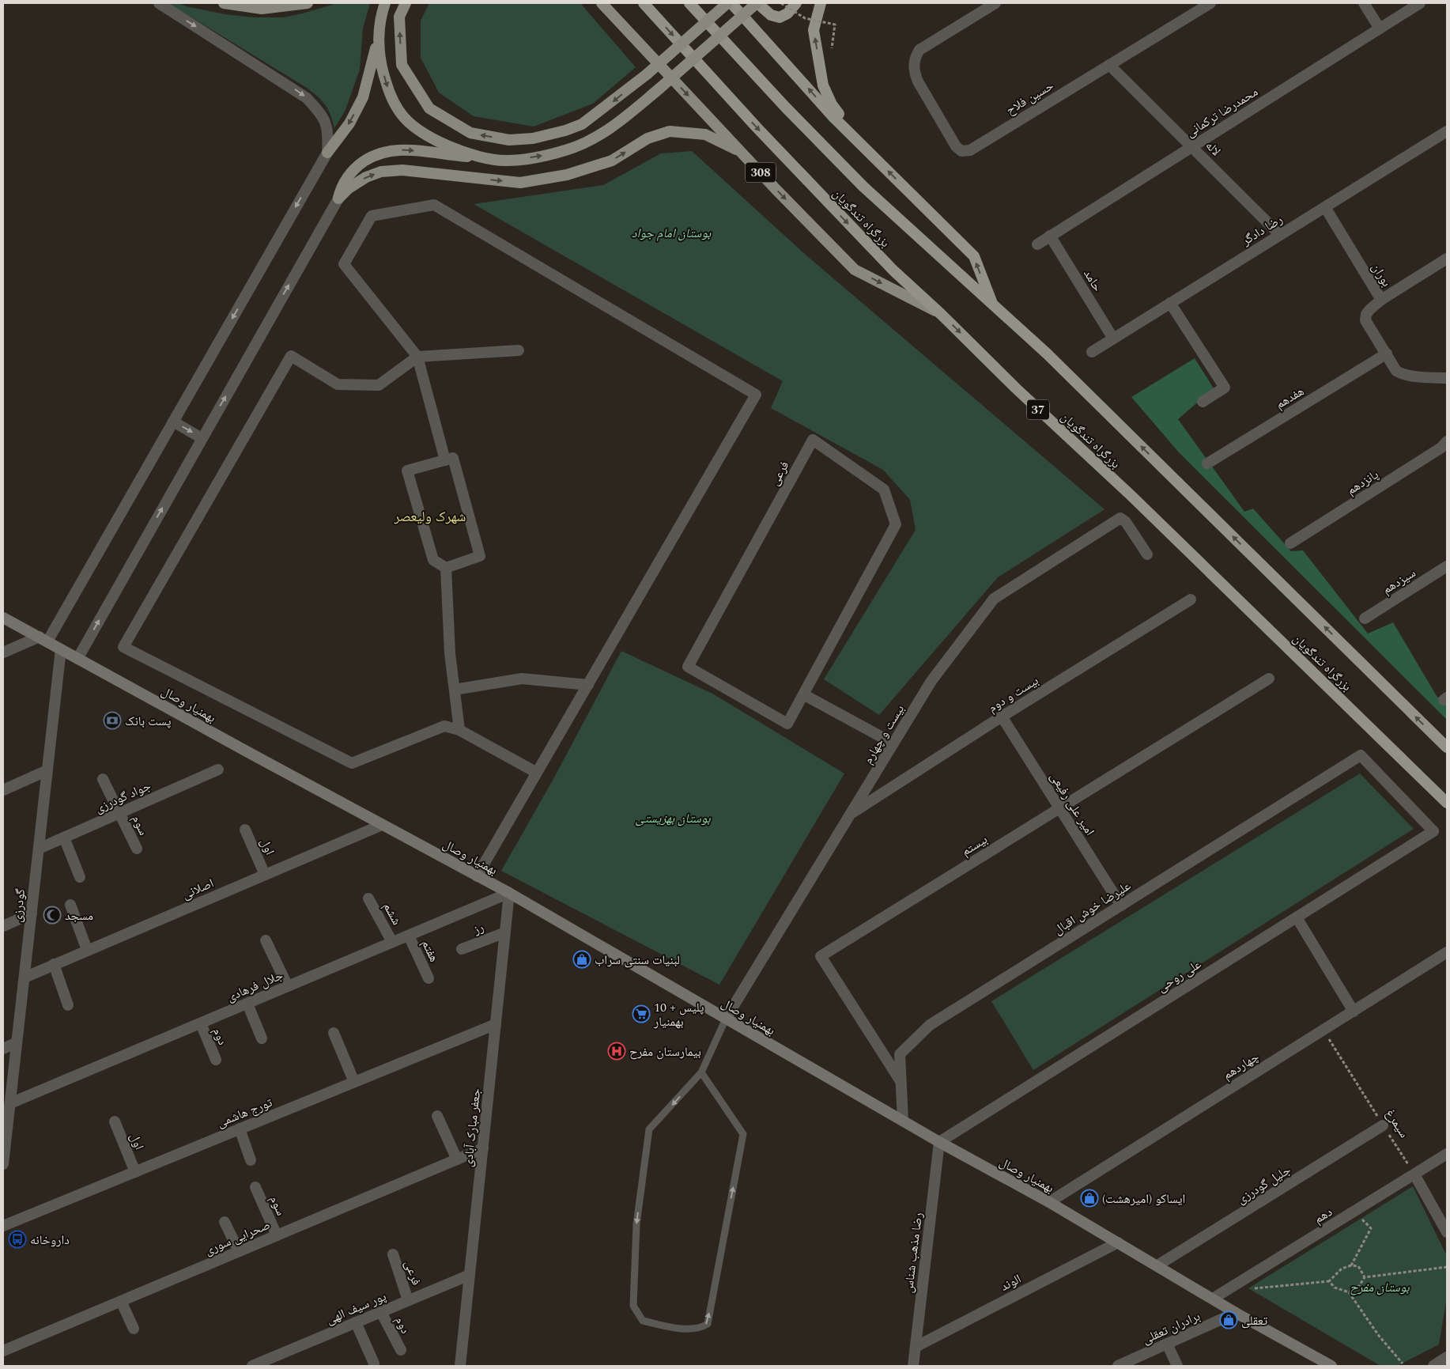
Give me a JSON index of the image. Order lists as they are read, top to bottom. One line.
{"streets":{"highway":["بزرگراه تندگویان","37"],"main road":["308","بهمنیار وصال"],"street":["حسین فلاح","محمدرضا ترکمانی","لاله","رضا دادگر","بوران","حامد","هفدهم","فرعی","پانزدهم","سیزدهم","بیست و دوم","بیست و چهارم","جواد گودرزی","امیر علی رفیعی","سوم","بیستم","اول","اصلانی","گودرزی","علیرضا خوش اقبال","ششم","رز","هفتم","علی روحی","جلال فرهادی","دوم","چهاردهم","تورج هاشمی","جعفر مبارک آبادی","جلیل گودرزی","دهم","صحرایی سوری","رضا مذهب شناس","الوند","پور سیف الهی","برادران تعقلی"],"path":["سیمرغ"]},"crossings":[["حسین فلاح","لاله"],["محمدرضا ترکمانی","لاله"],["محمدرضا ترکمانی","حامد"],["لاله","رضا دادگر"],["308","بزرگراه تندگویان"],["رضا دادگر","بوران"],["رضا دادگر","حامد"],["بوران","هفدهم"],["فرعی","پور سیف الهی"],["بیست و دوم","بیست و چهارم"],["بیست و دوم","امیر علی رفیعی"],["بهمنیار وصال","بیست و چهارم"],["بهمنیار وصال","اصلانی"],["بهمنیار وصال","گودرزی"],["بهمنیار وصال","علیرضا خوش اقبال"],["بهمنیار وصال","علی روحی"],["بهمنیار وصال","جلال فرهادی"],["بهمنیار وصال","چهاردهم"],["بهمنیار وصال","جعفر مبارک آبادی"],["بهمنیار وصال","جلیل گودرزی"],["بهمنیار وصال","دهم"],["بهمنیار وصال","رضا مذهب شناس"],["بهمنیار وصال","الوند"],["بهمنیار وصال","برادران تعقلی"],["جواد گودرزی","سوم"],["جواد گودرزی","گودرزی"],["امیر علی رفیعی","بیستم"],["امیر علی رفیعی","علیرضا خوش اقبال"],["سوم","صحرایی سوری"],["بیستم","علیرضا خوش اقبال"],["اول","اصلانی"],["اول","تورج هاشمی"],["اصلانی","گودرزی"],["گودرزی","جلال فرهادی"],["علیرضا خوش اقبال","علی روحی"],["ششم","جلال فرهادی"],["رز","جعفر مبارک آبادی"],["هفتم","جلال فرهادی"],["علی روحی","رضا مذهب شناس"],["جلال فرهادی","دوم"],["جلال فرهادی","جعفر مبارک آبادی"],["دوم","پور سیف الهی"],["چهاردهم","سیمرغ"],["تورج هاشمی","جعفر مبارک آبادی"],["سیمرغ","جلیل گودرزی"],["سیمرغ","دهم"],["جعفر مبارک آبادی","صحرایی سوری"],["جعفر مبارک آبادی","پور سیف الهی"],["رضا مذهب شناس","الوند"]],"districts":["شهرک ولیعصر"],"parks":["بوستان امام جواد","بوستان بهزیستی","بوستان مفرح"],"places":{"bank":["پست بانک"],"mosque":["مسجد"],"shop":["لبنیات سنتی سراب","ایساکو (امیرهشت)","تعقلی"],"supermarket":["پلیس + 10 بهمنیار"],"hospital":["بیمارستان مفرح"],"bus stop":["داروخانه"]}}
